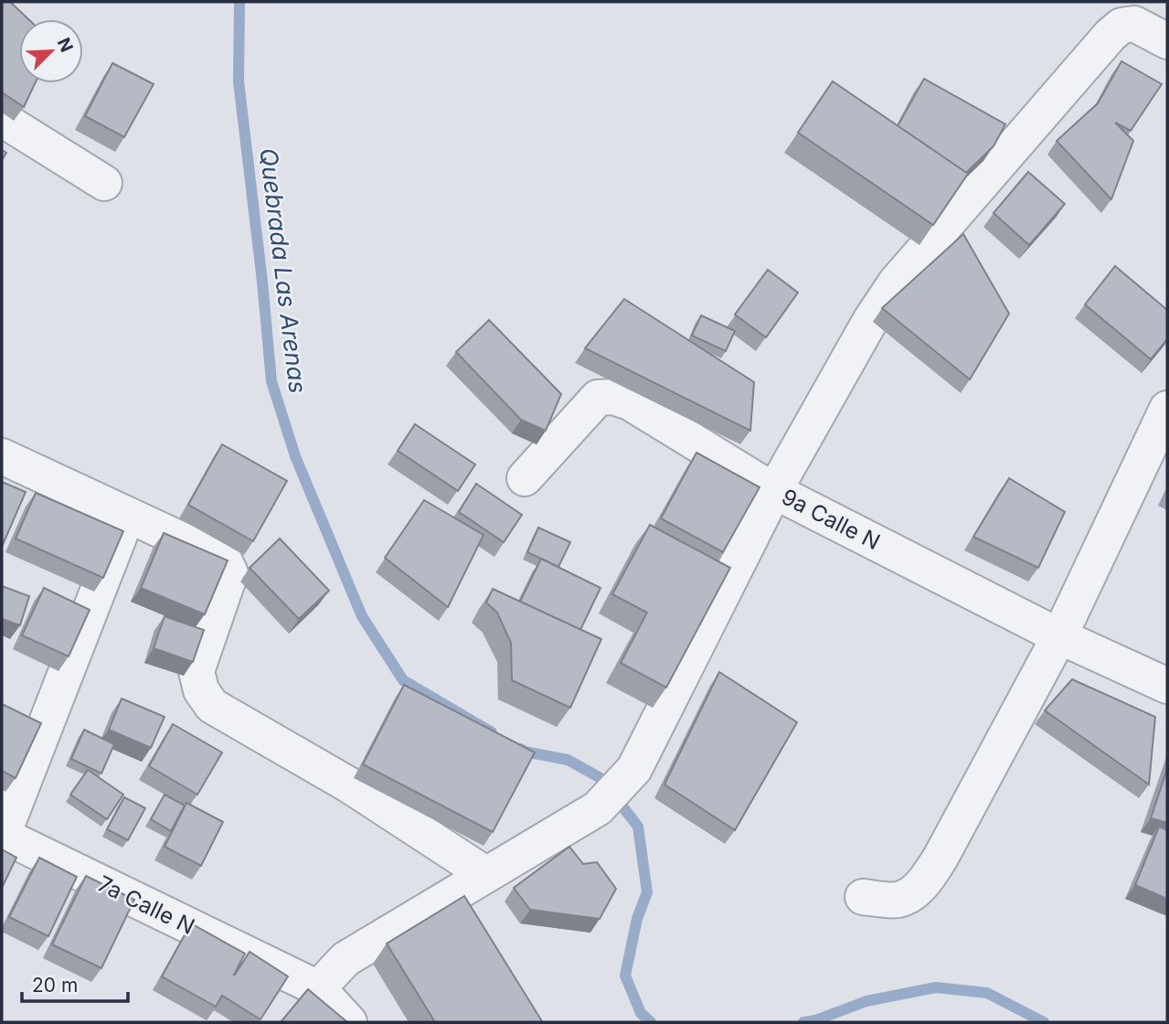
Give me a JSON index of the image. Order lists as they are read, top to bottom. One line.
{"streets":{"street":["9a Calle N","7a Calle N"]},"water":["Quebrada Las Arenas"],"scale_bar":"20 m","north":"top right"}
